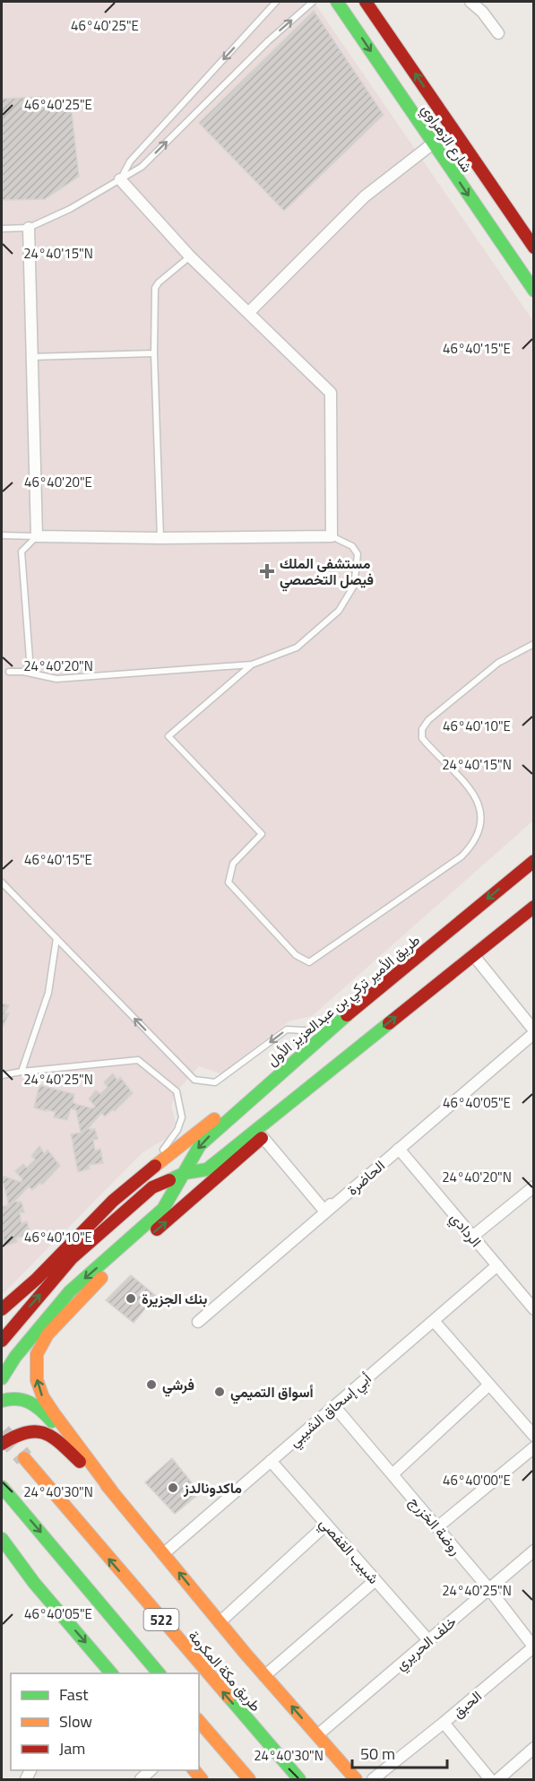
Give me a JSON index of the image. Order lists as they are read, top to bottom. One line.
{"streets":{"main road":["شارع الزهراوي","طريق الأمير تركي بن عبدالعزيز الأول","522","طريق مكة المكرمة"],"street":["الحاضرة","الردادي","أبي إسحاق الشيبي","روضة الخزرج","شبيب القفصي","خلف الحريري","الحبق"]},"crossings":[["الحاضرة","الردادي"],["الردادي","أبي إسحاق الشيبي"],["أبي إسحاق الشيبي","روضة الخزرج"],["أبي إسحاق الشيبي","شبيب القفصي"],["روضة الخزرج","خلف الحريري"],["روضة الخزرج","الحبق"],["شبيب القفصي","خلف الحريري"]],"places":{"health":["مستشفى الملك فيصل التخصصي"],"other":["بنك الجزيرة","فرشي","أسواق التميمي","ماكدونالدز"]},"legend":["Fast","Slow","Jam"],"scale_bar":"50 m","coordinates":["46°40'25\"E","24°40'15\"N","46°40'15\"E","46°40'20\"E","24°40'20\"N","46°40'10\"E","24°40'25\"N","46°40'05\"E","46°40'00\"E","24°40'30\"N"]}
